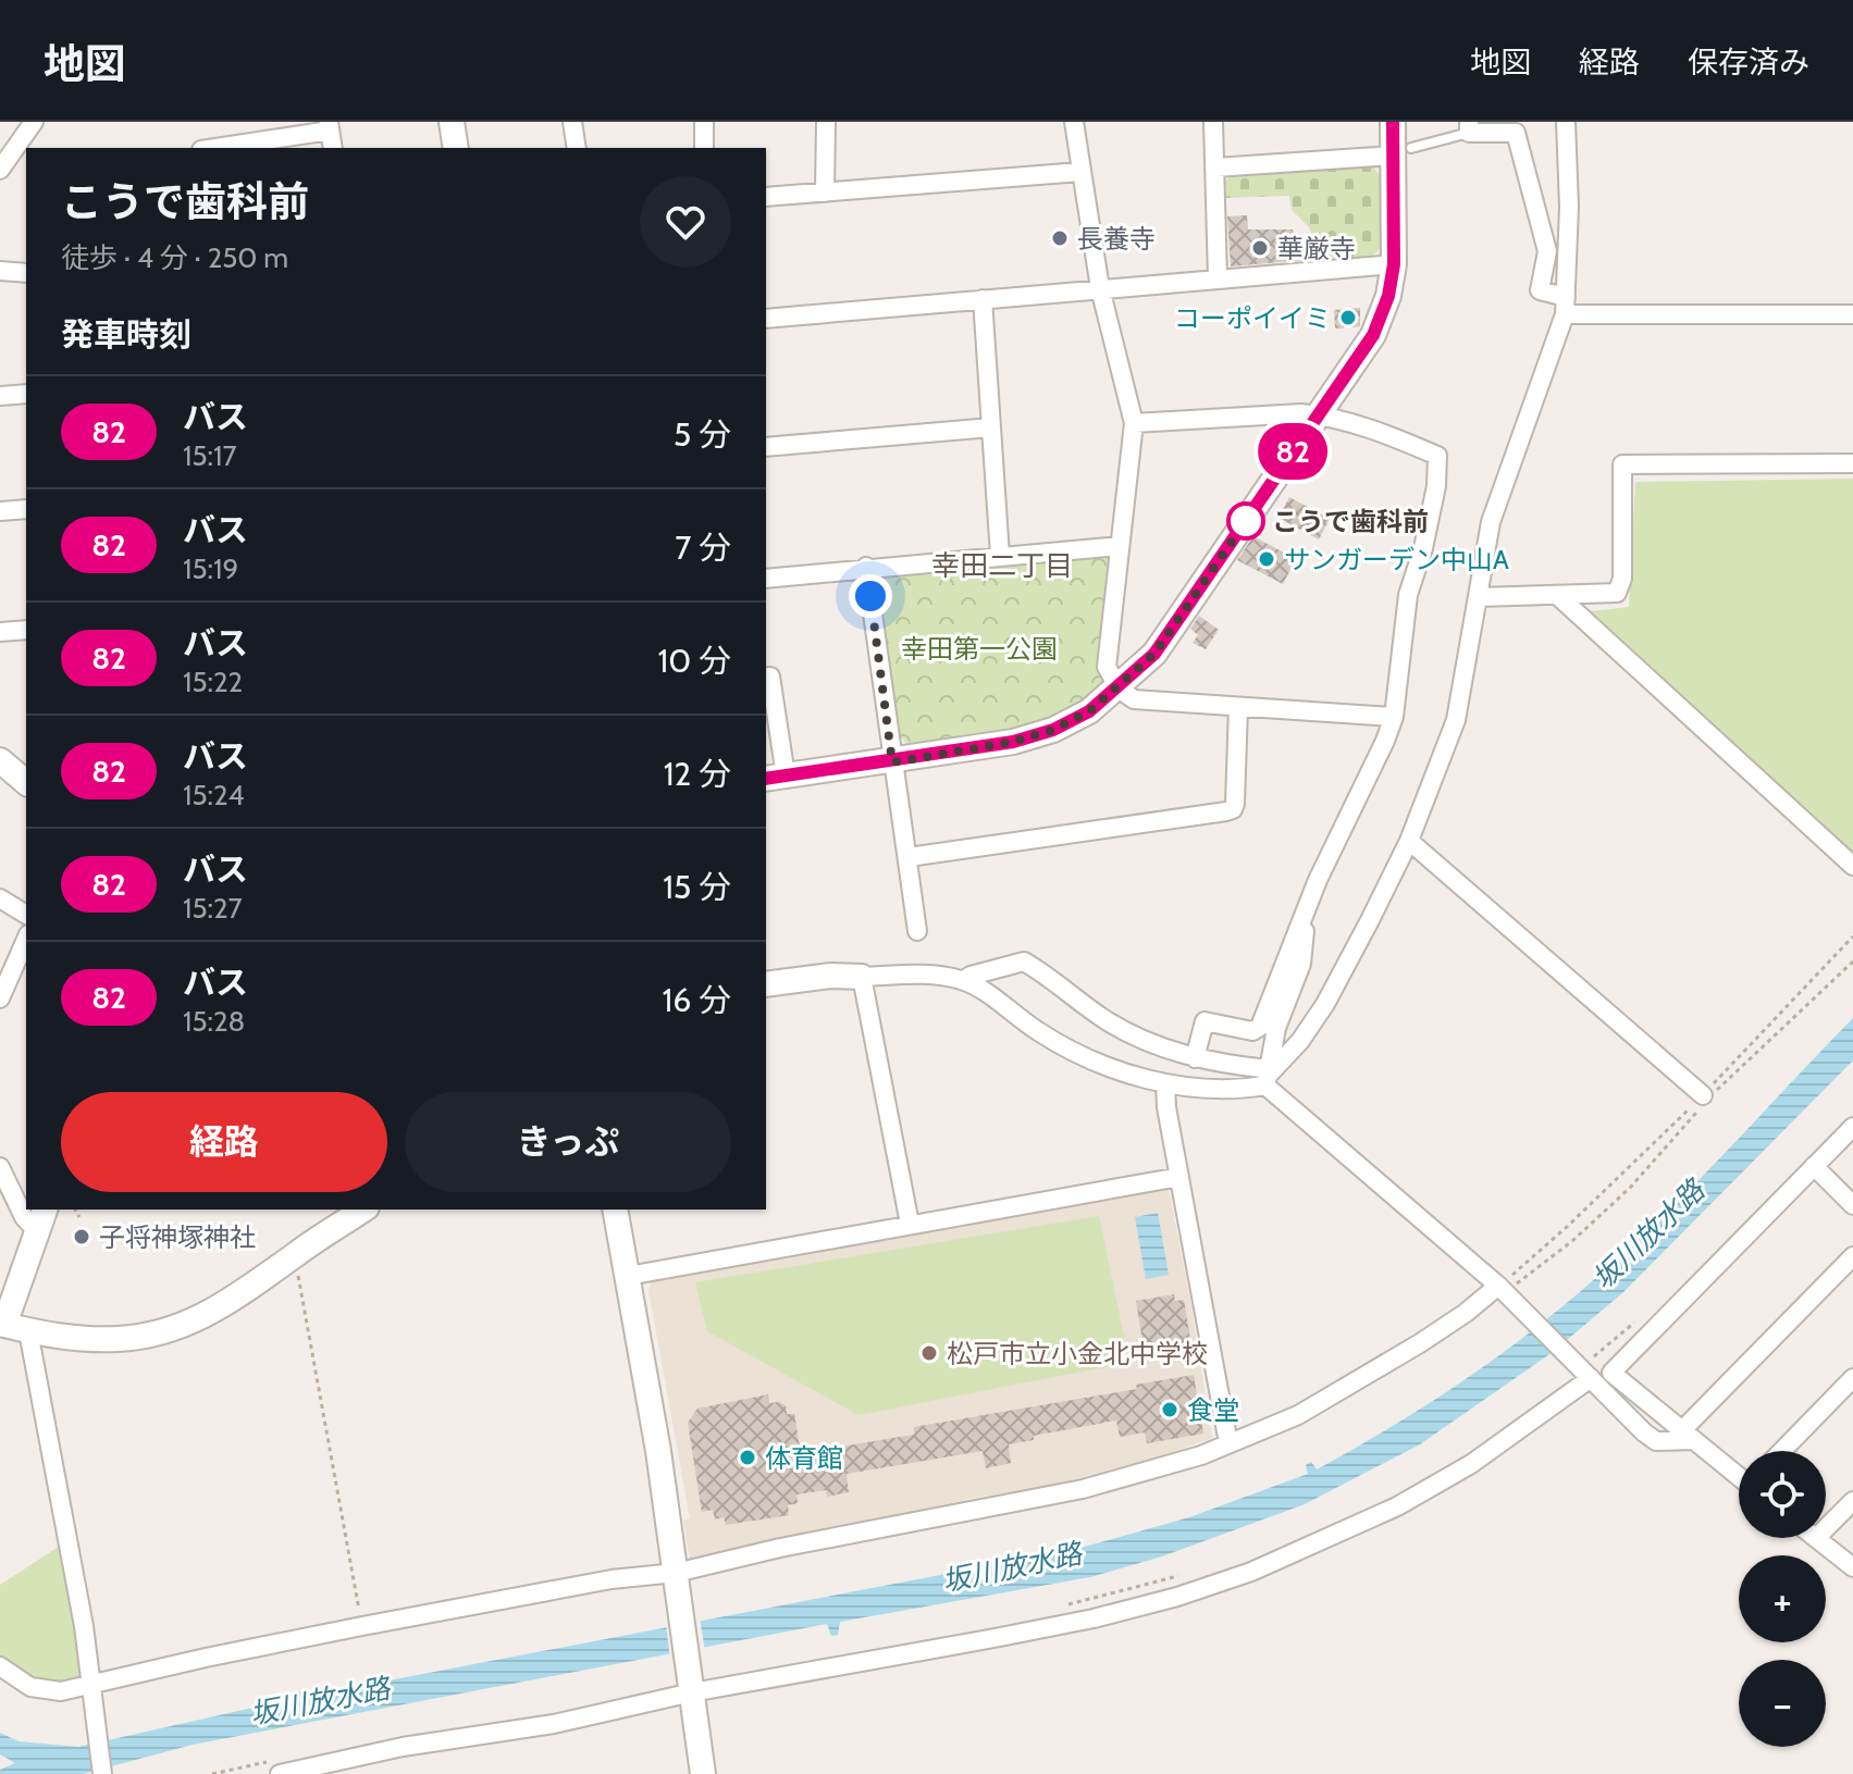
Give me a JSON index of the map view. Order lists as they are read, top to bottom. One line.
{"districts":["幸田二丁目"],"water":["坂川放水路"],"parks":["幸田第一公園"],"places":["長養寺","華厳寺","コーポイイミ","こうで歯科前","サンガーデン中山A","子将神塚神社","松戸市立小金北中学校","食堂","体育館"],"lines":["bus line 82"],"page":{"header":"地図","nav":["地図","経路","保存済み"],"on_map":"82","heading":[["こうで歯科前","徒歩 · 4 分 · 250 m"],"発車時刻"],"list":[{"mark":"82","name":"バス","note":"15:17","value":"5 分"},{"mark":"82","name":"バス","note":"15:19","value":"7 分"},{"mark":"82","name":"バス","note":"15:22","value":"10 分"},{"mark":"82","name":"バス","note":"15:24","value":"12 分"},{"mark":"82","name":"バス","note":"15:27","value":"15 分"},{"mark":"82","name":"バス","note":"15:28","value":"16 分"}],"buttons":["経路","きっぷ"],"map_buttons":["+","−"]}}
